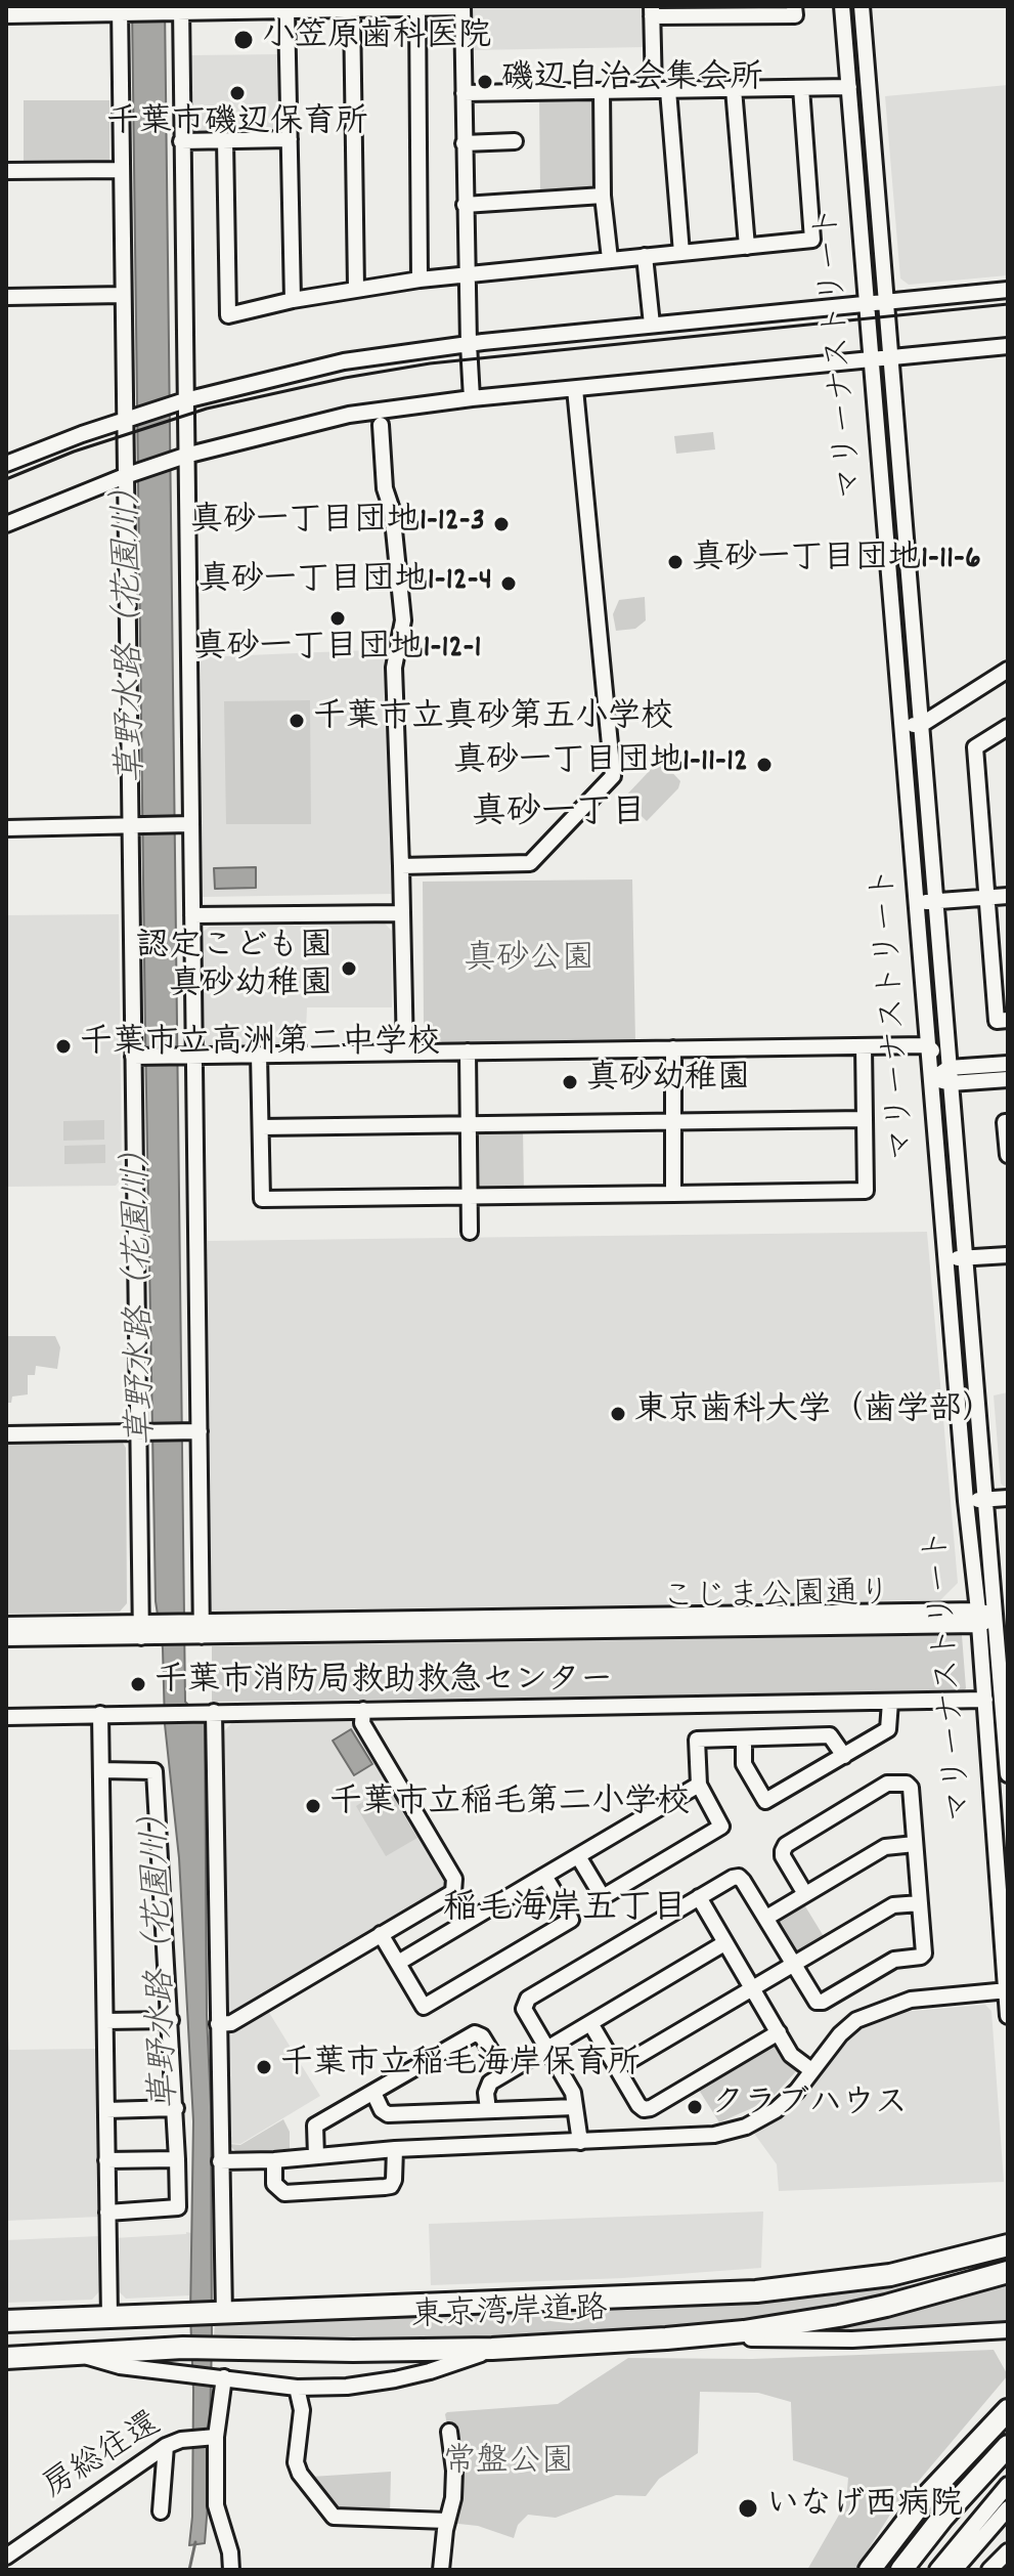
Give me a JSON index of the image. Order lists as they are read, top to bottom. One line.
{"streets":{"highway":["東京湾岸道路"],"street":["マリーナストリート","こじま公園通り","房総往還"]},"crossings":[["マリーナストリート","こじま公園通り"]],"districts":["真砂一丁目","稲毛海岸五丁目"],"water":["草野水路（花園川）"],"parks":["真砂公園","常盤公園"],"places":["小笠原歯科医院","磯辺自治会集会所","千葉市磯辺保育所","真砂一丁目団地1-12-3","真砂一丁目団地1-11-6","真砂一丁目団地1-12-4","真砂一丁目団地1-12-1","千葉市立真砂第五小学校","真砂一丁目団地1-11-12","認定こども園 真砂幼稚園","千葉市立高洲第二中学校","真砂幼稚園","東京歯科大学（歯学部）","千葉市消防局救助救急センター","千葉市立稲毛第二小学校","千葉市立稲毛海岸保育所","クラブハウス","いなげ西病院"]}
